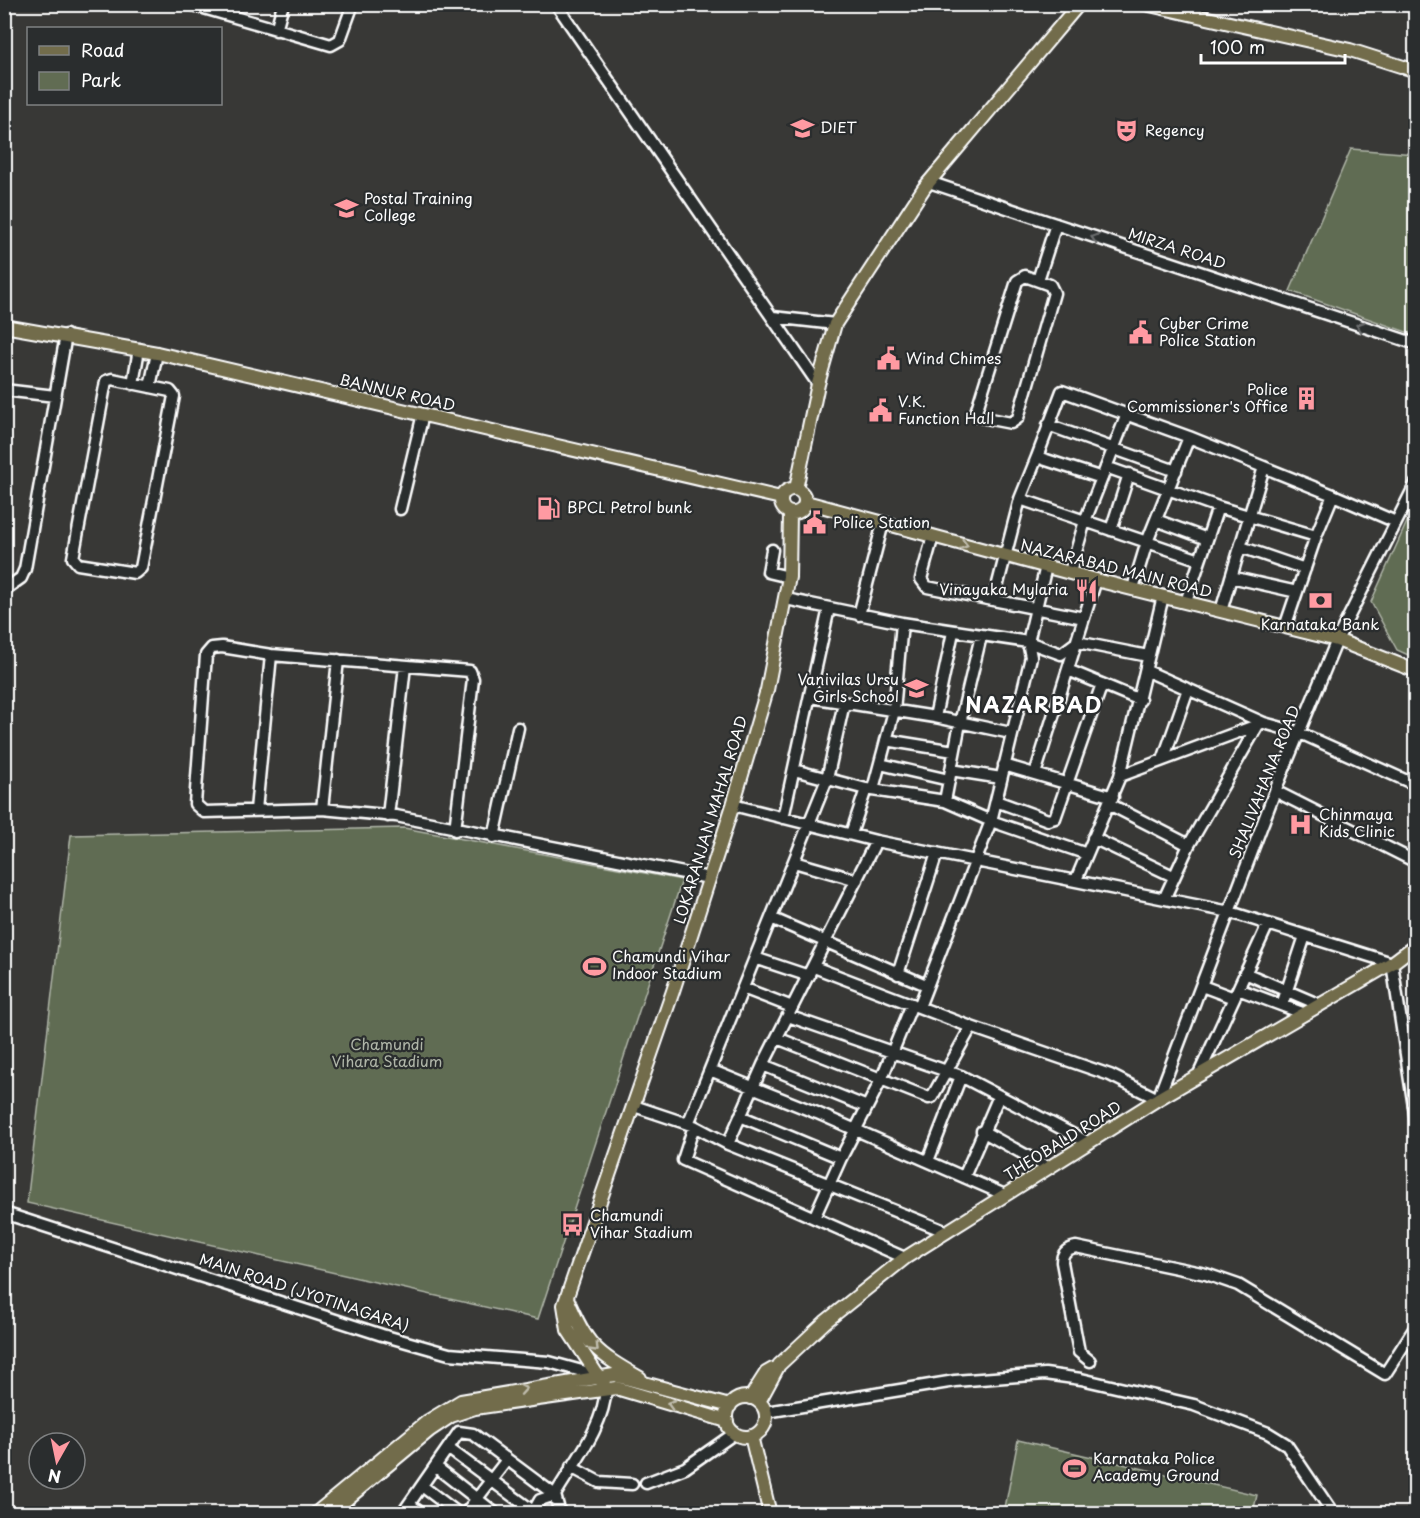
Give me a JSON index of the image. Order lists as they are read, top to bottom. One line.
{"streets":{"main road":["BANNUR ROAD","NAZARABAD MAIN ROAD","LOKARANJAN MAHAL ROAD","THEOBALD ROAD"],"street":["MIRZA ROAD","SHALIVAHANA ROAD","MAIN ROAD (JYOTINAGARA)"]},"crossings":[["BANNUR ROAD","NAZARABAD MAIN ROAD"],["BANNUR ROAD","LOKARANJAN MAHAL ROAD"],["NAZARABAD MAIN ROAD","SHALIVAHANA ROAD"],["NAZARABAD MAIN ROAD","LOKARANJAN MAHAL ROAD"],["SHALIVAHANA ROAD","THEOBALD ROAD"],["LOKARANJAN MAHAL ROAD","MAIN ROAD (JYOTINAGARA)"]],"one_way":["MIRZA ROAD"],"districts":["NAZARBAD"],"parks":["Chamundi Vihara Stadium"],"places":{"school or university":["DIET","Postal Training College","Vanivilas Ursu Girls School"],"theatre":["Regency"],"public building":["Cyber Crime Police Station","Wind Chimes","V.K. Function Hall","Police Station"],"building":["Police Commissioner's Office"],"fuel station":["BPCL Petrol bunk"],"restaurant":["Vinayaka Mylaria"],"bank":["Karnataka Bank"],"hospital":["Chinmaya Kids Clinic"],"sports":["Chamundi Vihar Indoor Stadium","Karnataka Police Academy Ground"],"bus stop":["Chamundi Vihar Stadium"]},"legend":["Road","Park"],"scale_bar":"100 m","north":"bottom"}
